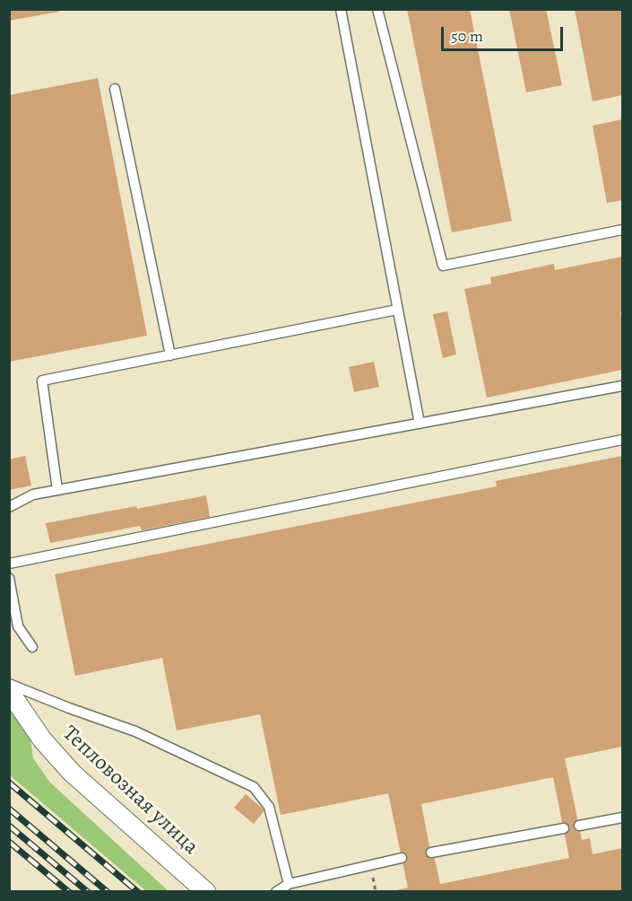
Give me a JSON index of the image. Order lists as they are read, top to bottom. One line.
{"streets":{"street":["Тепловозная улица"]},"scale_bar":"50 m"}
